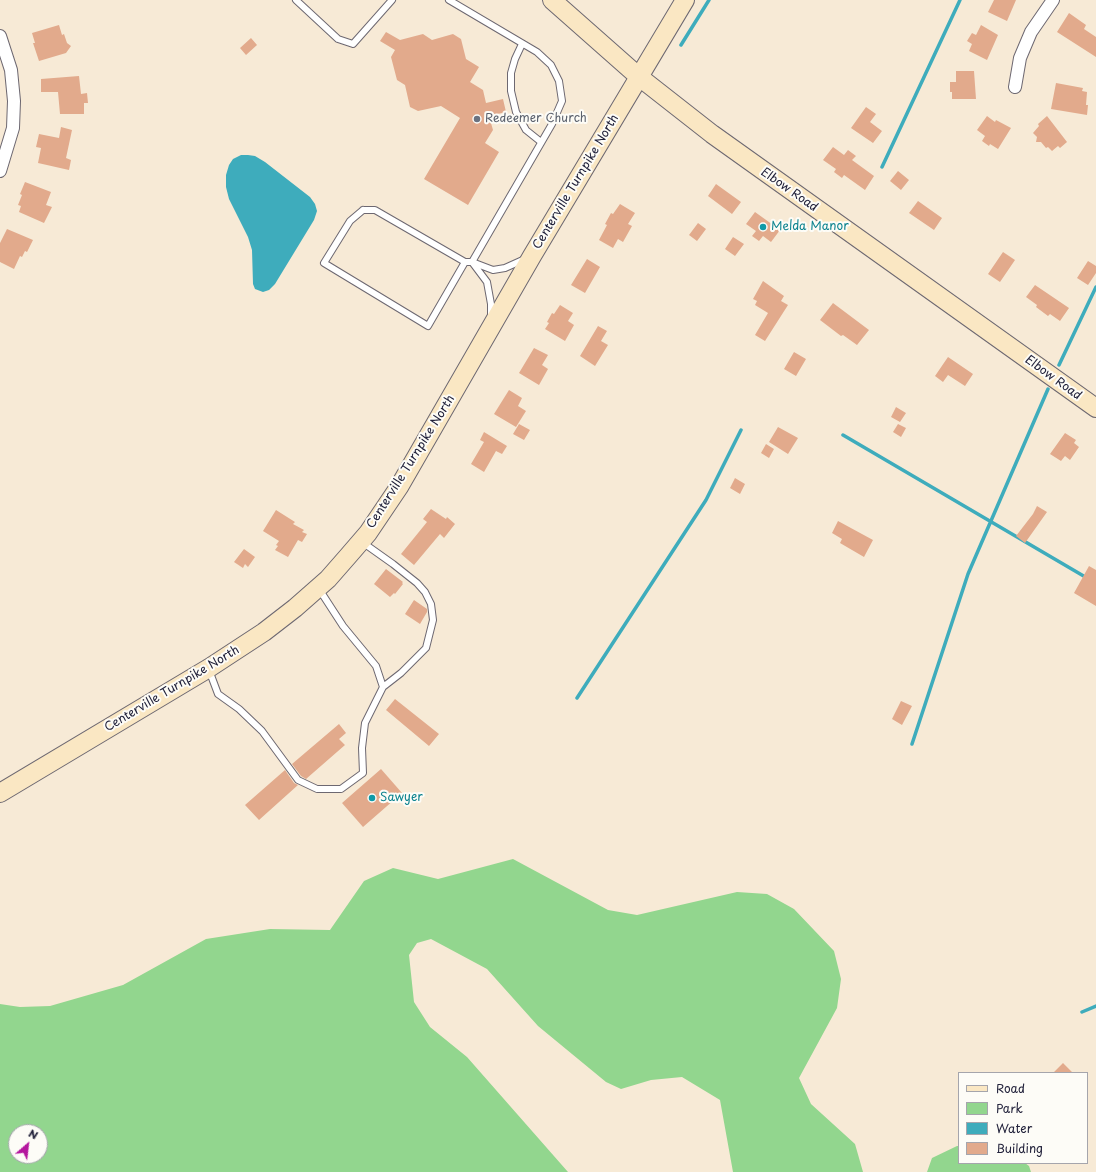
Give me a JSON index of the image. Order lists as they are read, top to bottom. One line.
{"streets":{"main road":["Centerville Turnpike North","Elbow Road"]},"crossings":[["Centerville Turnpike North","Elbow Road"]],"places":["Redeemer Church","Melda Manor","Sawyer"],"legend":["Road","Park","Water","Building"],"north":"top right"}
